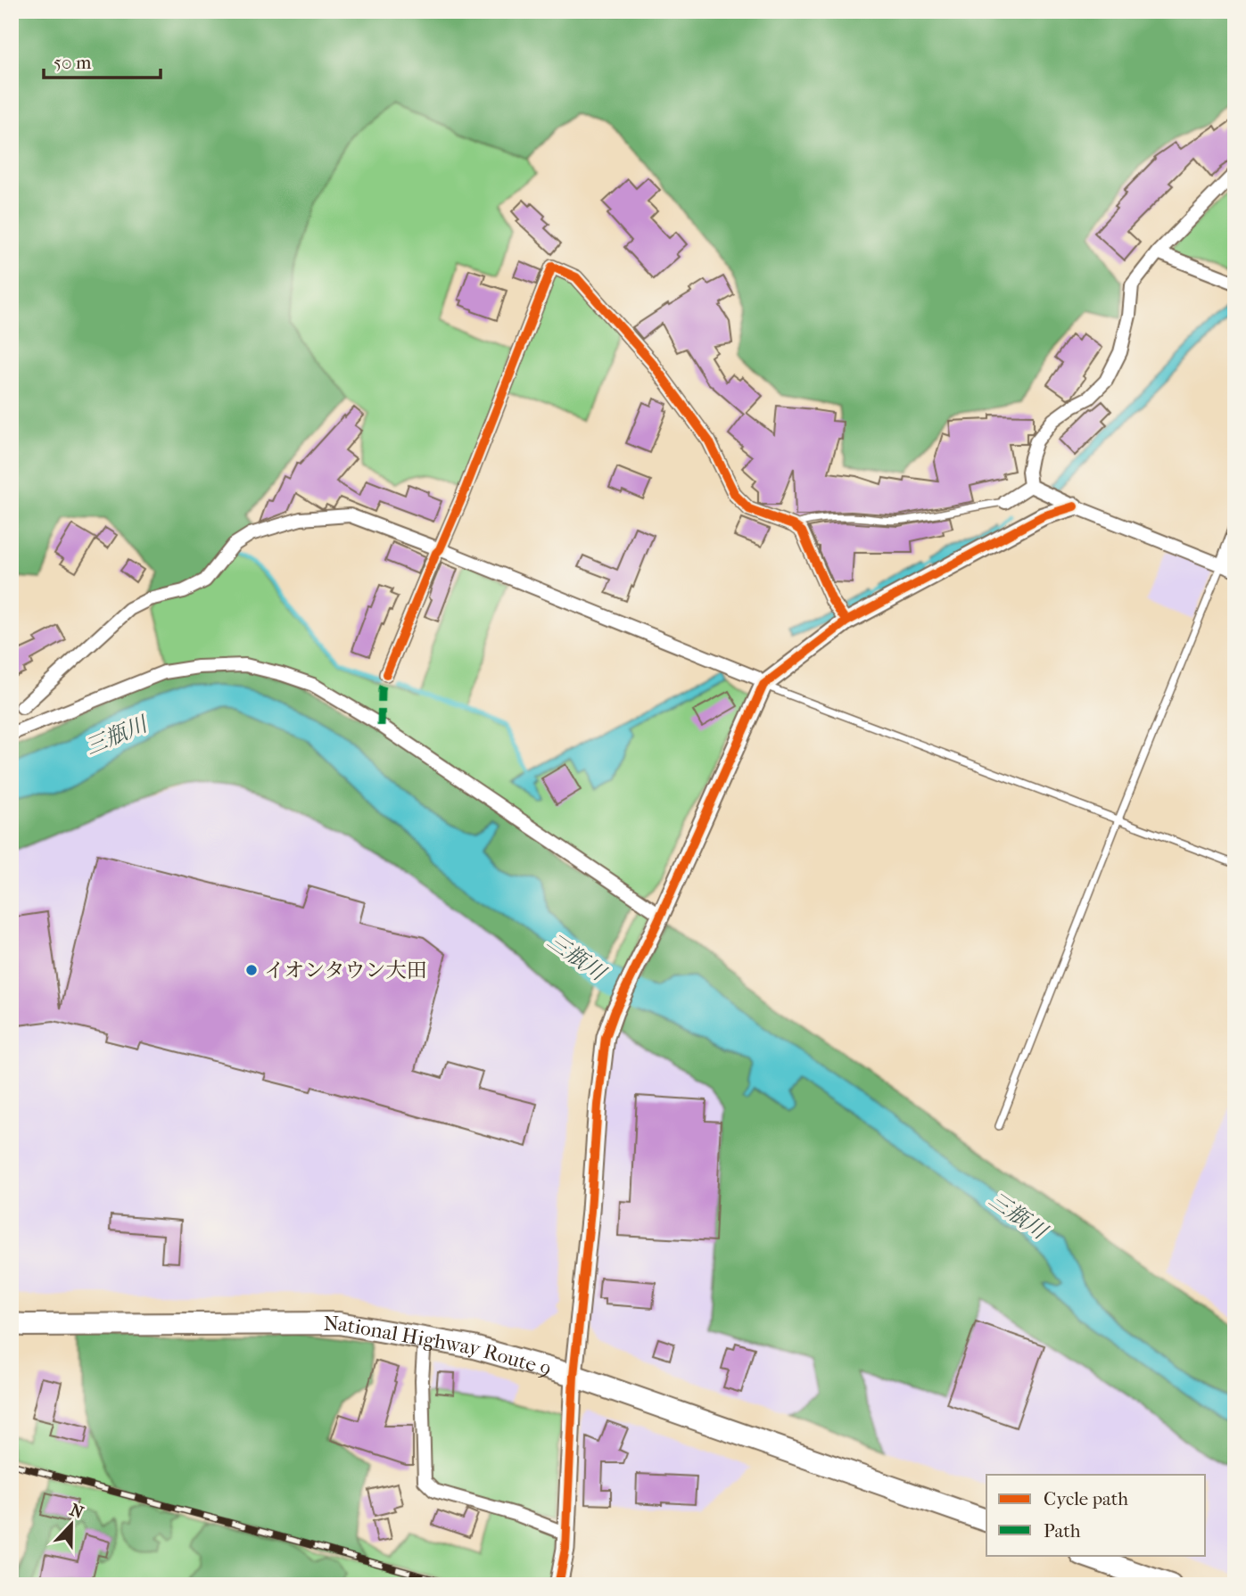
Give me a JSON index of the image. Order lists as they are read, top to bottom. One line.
{"streets":{"highway":["National Highway Route 9"]},"water":["三瓶川"],"places":["イオンタウン大田"],"legend":["Cycle path","Path"],"scale_bar":"50 m","north":"top"}
